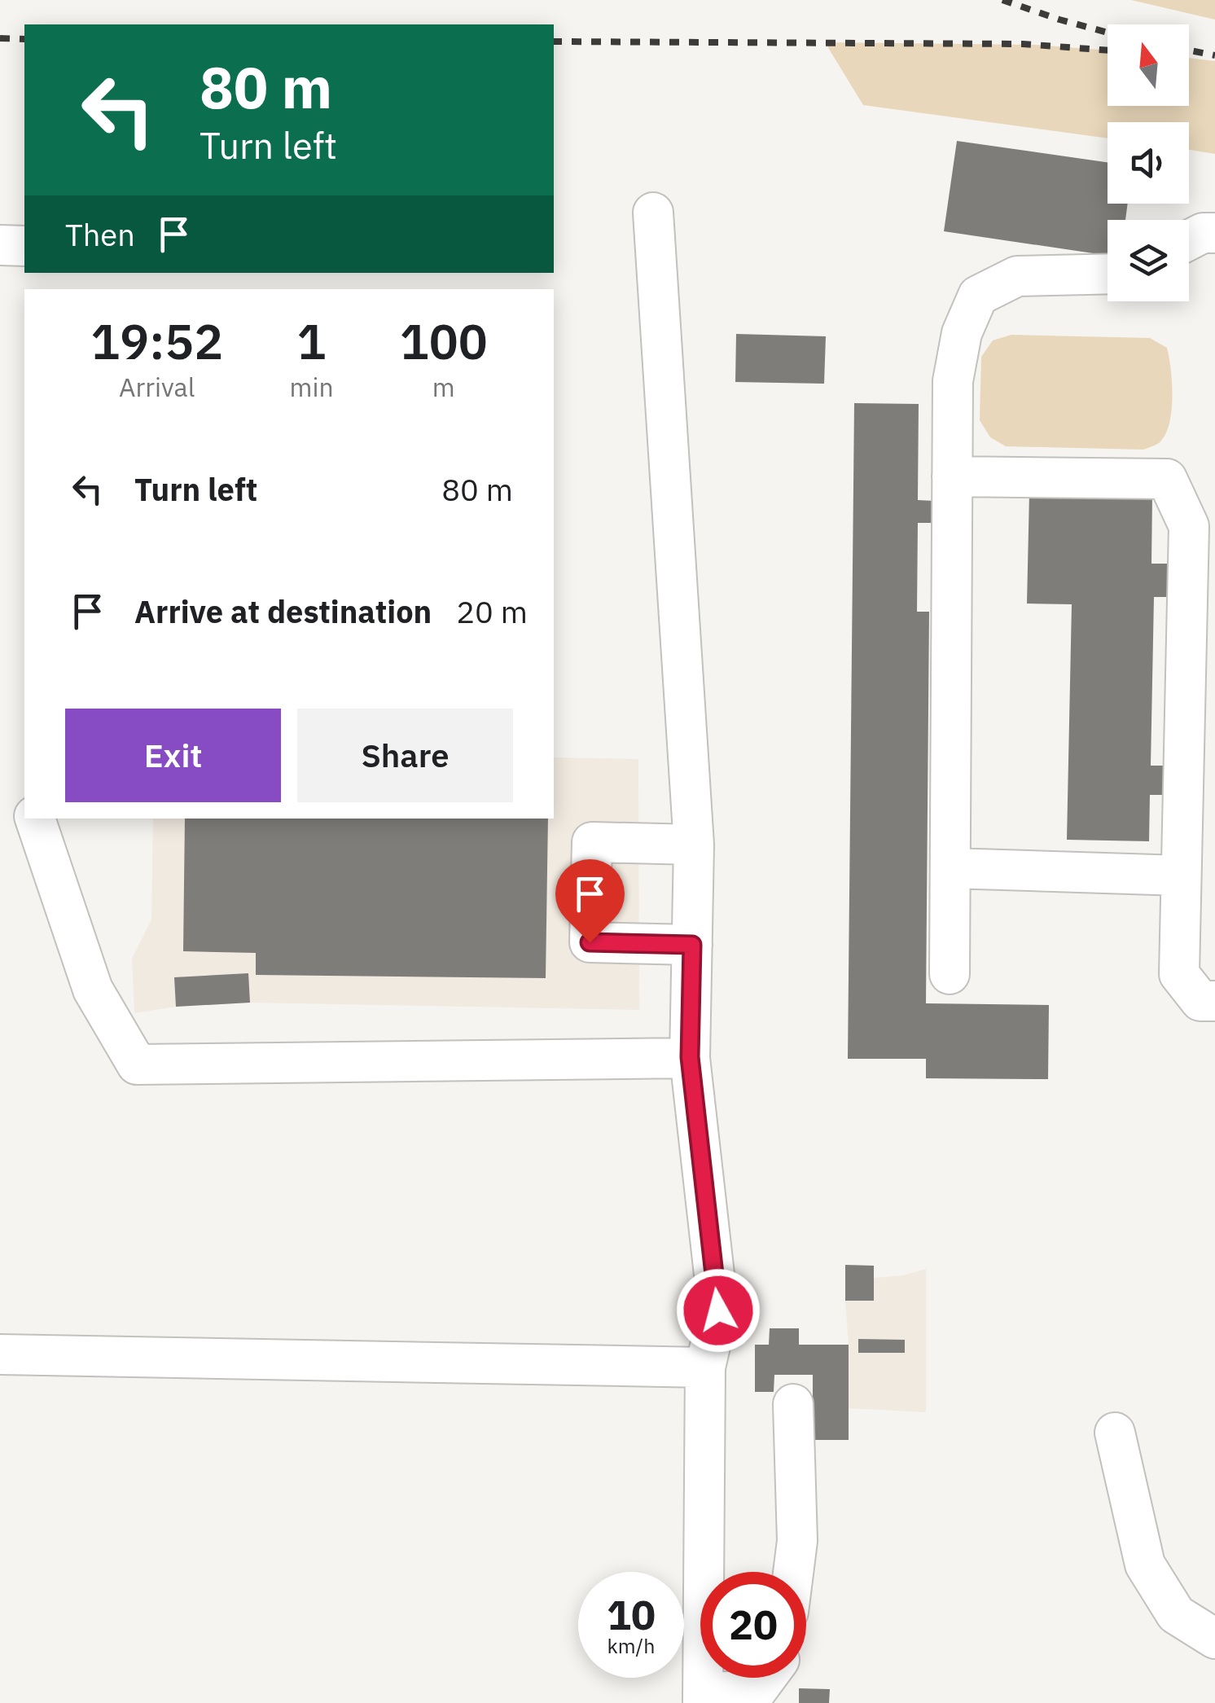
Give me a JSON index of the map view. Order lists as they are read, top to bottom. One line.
{"north":"top","page":{"turn":["80 m","Turn left"],"then":"Then","eta":["19:52","Arrival","1","min","100","m"],"list":[{"name":"Turn left","value":"80 m"},{"name":"Arrive at destination","value":"20 m"}],"buttons":["Exit","Share"],"speed":"10 km/h","limit":"20"}}
